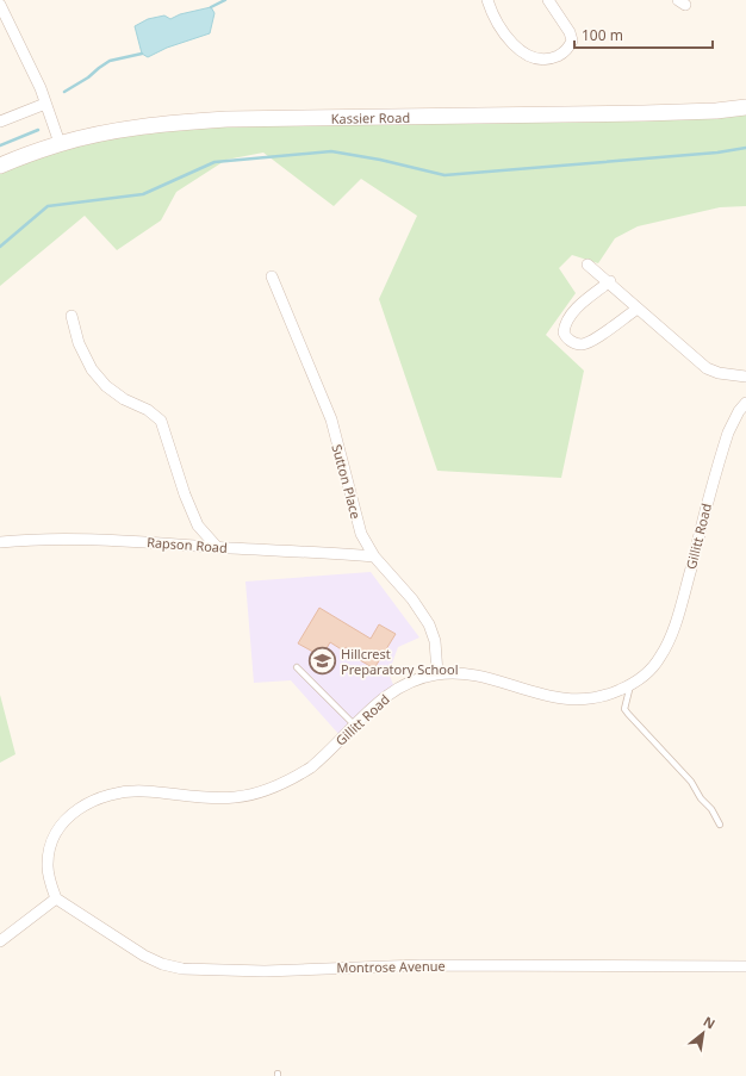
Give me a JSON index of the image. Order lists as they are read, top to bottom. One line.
{"streets":{"main road":["Kassier Road"],"street":["Sutton Place","Gillitt Road","Rapson Road","Montrose Avenue"]},"crossings":[["Sutton Place","Gillitt Road"],["Sutton Place","Rapson Road"],["Gillitt Road","Montrose Avenue"]],"places":{"school or university":["Hillcrest Preparatory School"]},"scale_bar":"100 m","north":"top right"}
